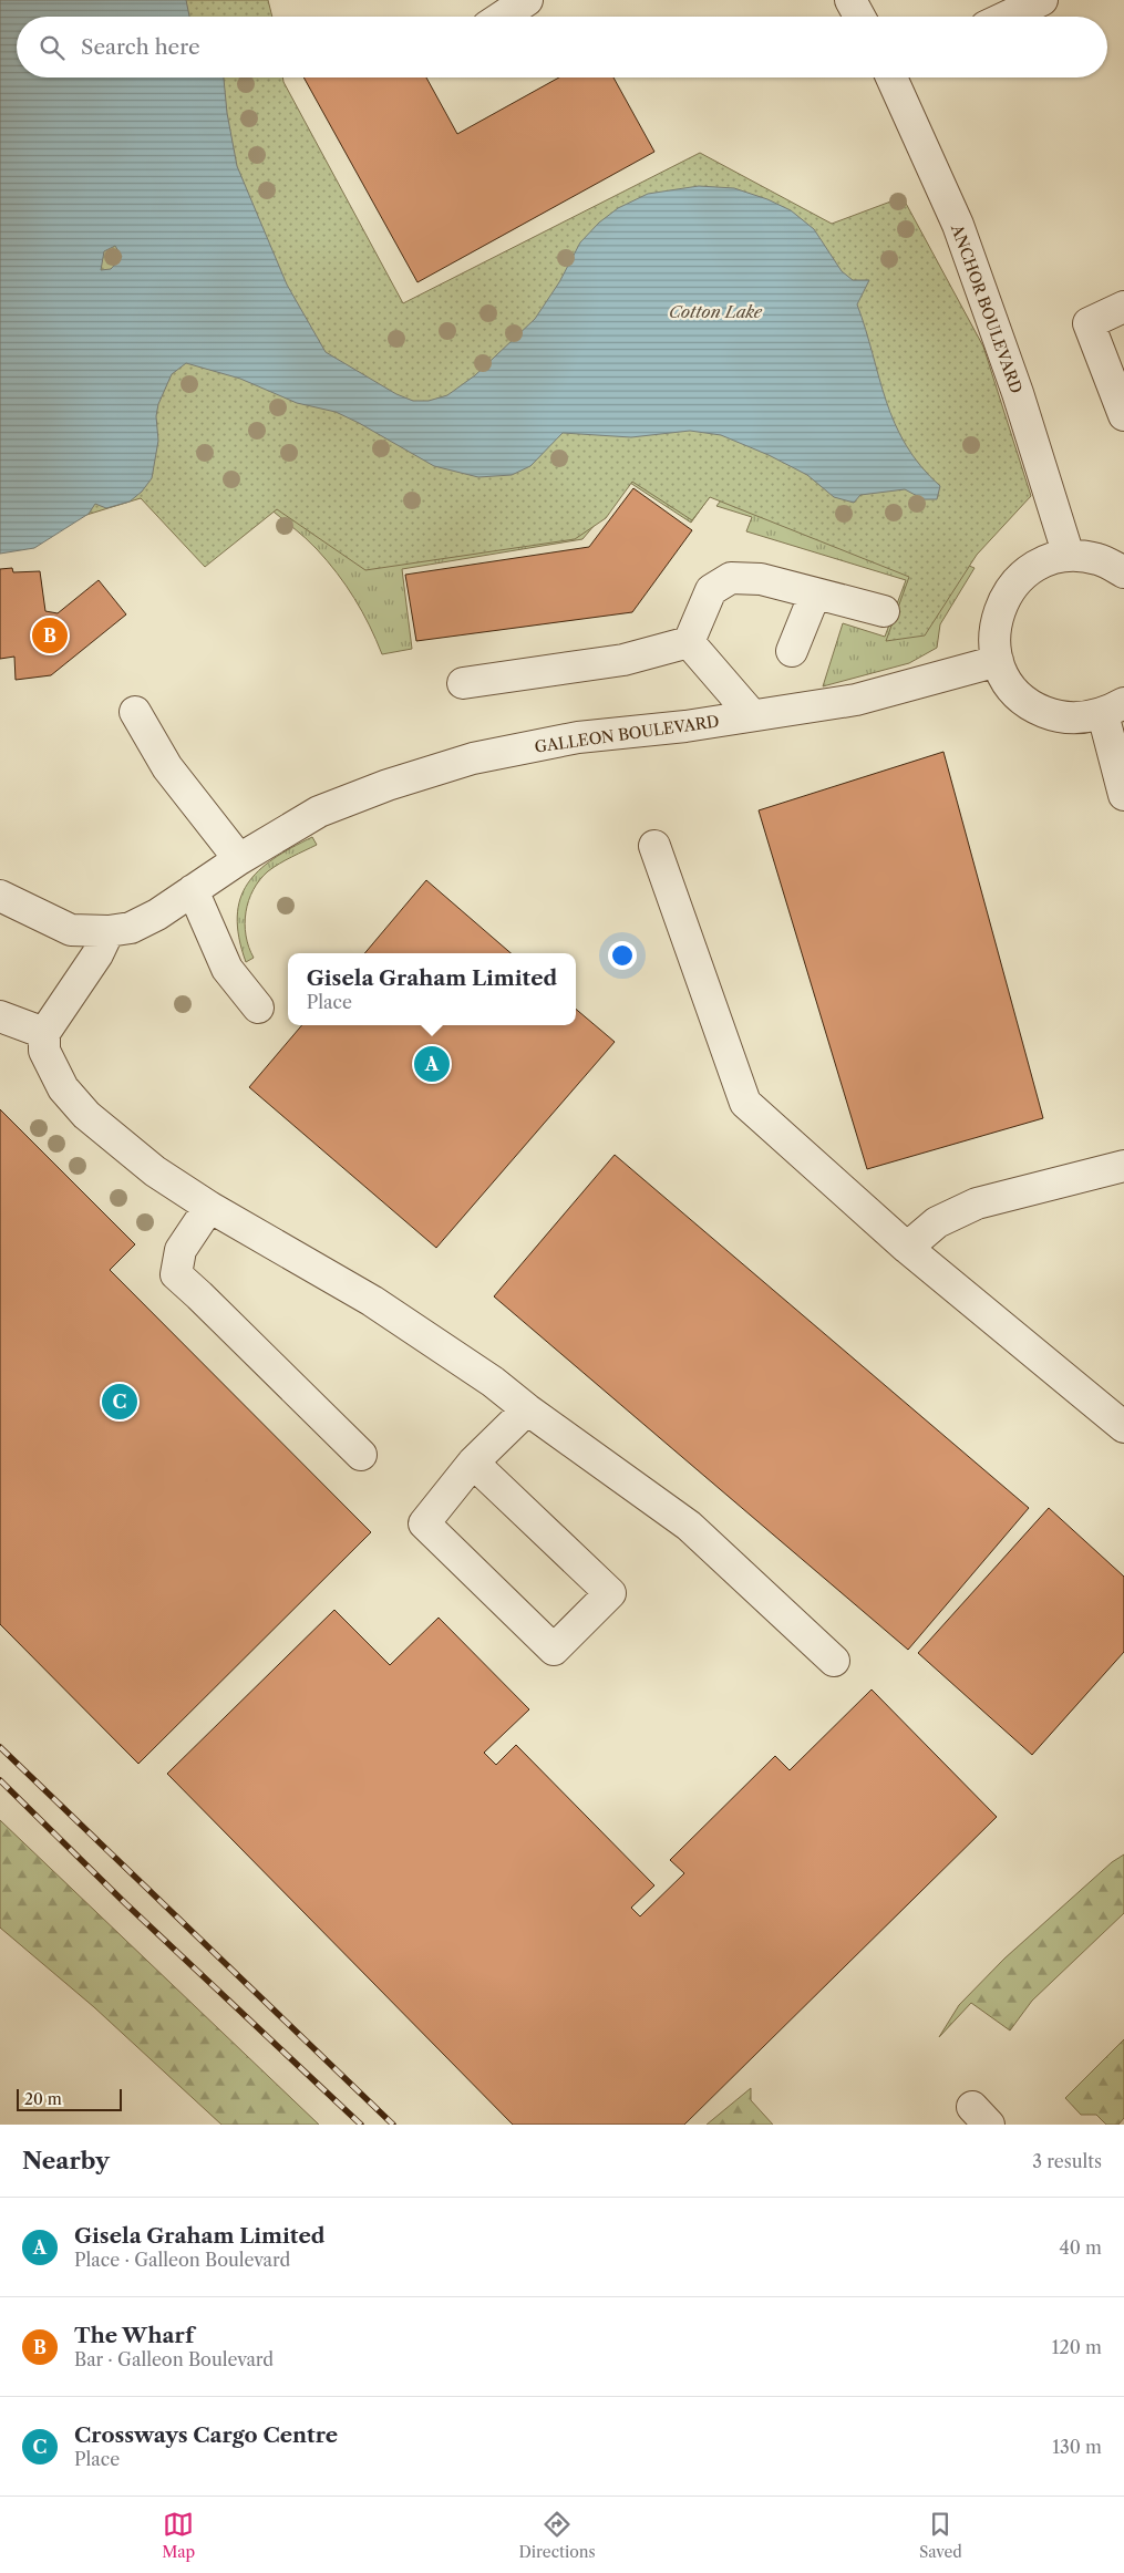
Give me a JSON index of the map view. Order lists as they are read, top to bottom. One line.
{"streets":{"street":["ANCHOR BOULEVARD","GALLEON BOULEVARD"]},"water":["Cotton Lake"],"scale_bar":"20 m","page":{"search":"Search here","pins":["B","A","C"],"popup":["Gisela Graham Limited","Place"],"scale":"20 m","heading":["Nearby","3 results"],"list":[{"mark":"A","name":"Gisela Graham Limited","note":"Place · Galleon Boulevard","value":"40 m"},{"mark":"B","name":"The Wharf","note":"Bar · Galleon Boulevard","value":"120 m"},{"mark":"C","name":"Crossways Cargo Centre","note":"Place","value":"130 m"}],"nav":["Map","Directions","Saved"]}}
